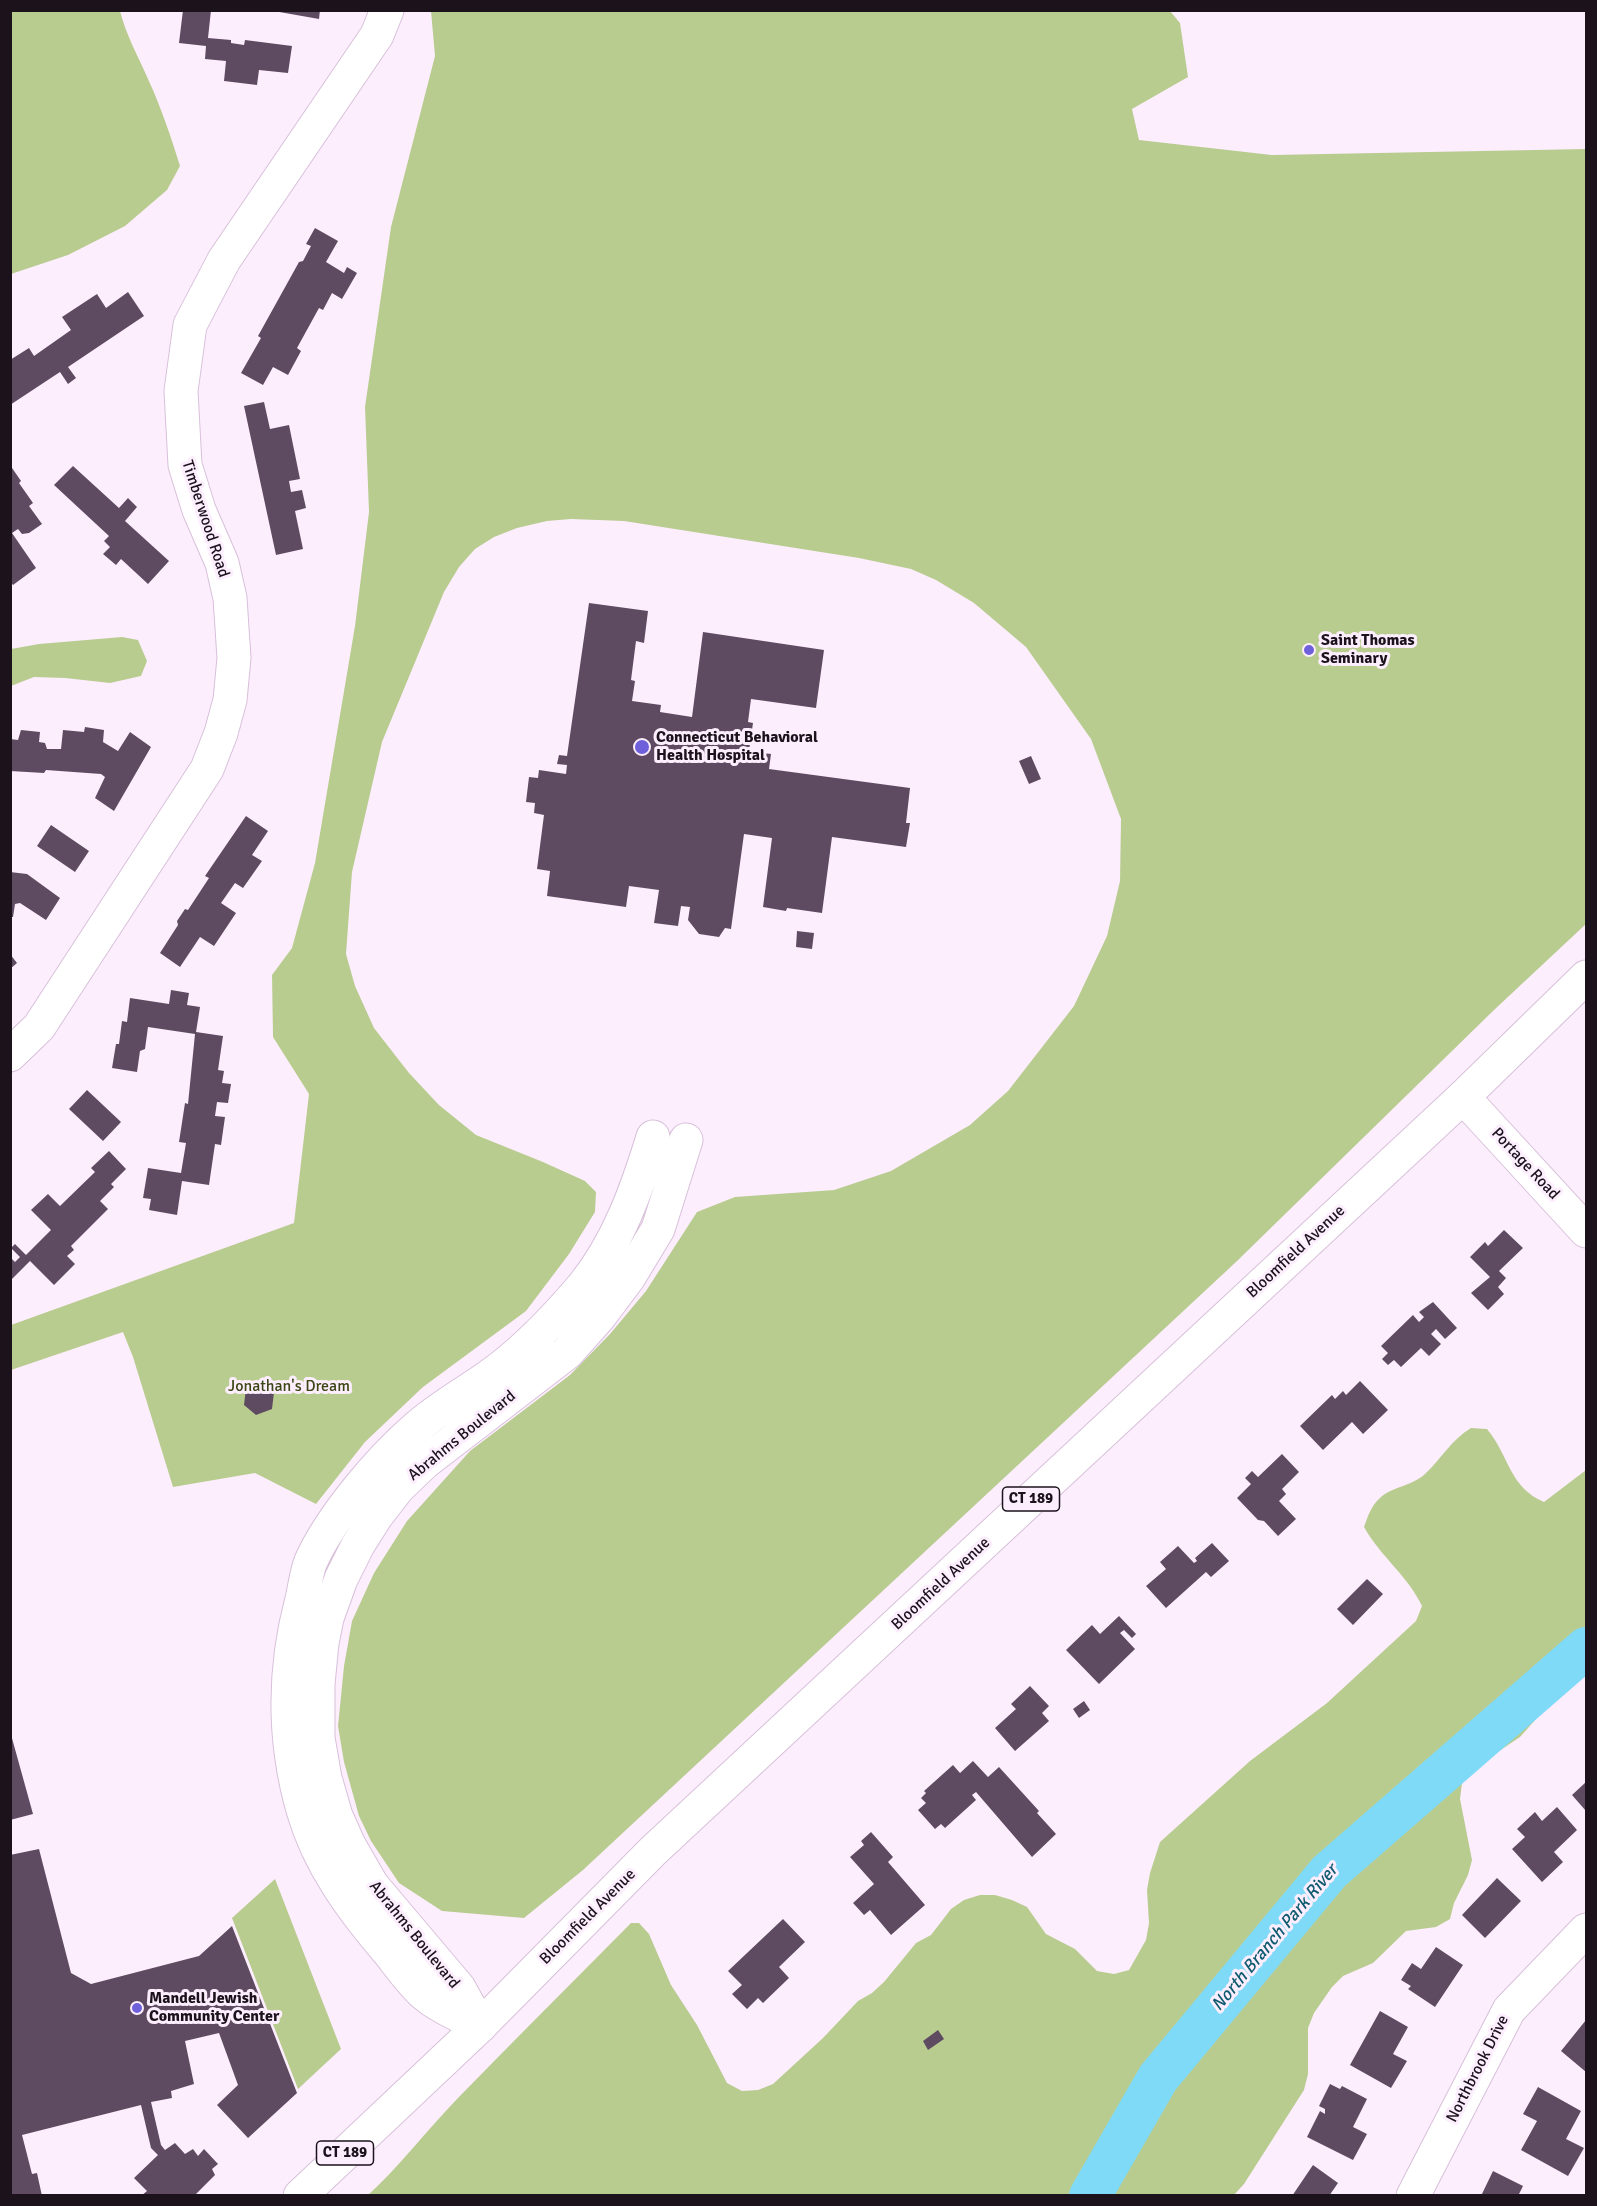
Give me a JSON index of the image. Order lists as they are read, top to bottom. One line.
{"streets":{"street":["Timberwood Road","Portage Road","Bloomfield Avenue","Abrahms Boulevard","CT 189","Northbrook Drive"]},"crossings":[["Portage Road","Bloomfield Avenue"],["Bloomfield Avenue","Abrahms Boulevard"]],"water":["North Branch Park River"],"parks":["Jonathan's Dream"],"places":["Saint Thomas Seminary","Connecticut Behavioral Health Hospital","Mandell Jewish Community Center"]}
